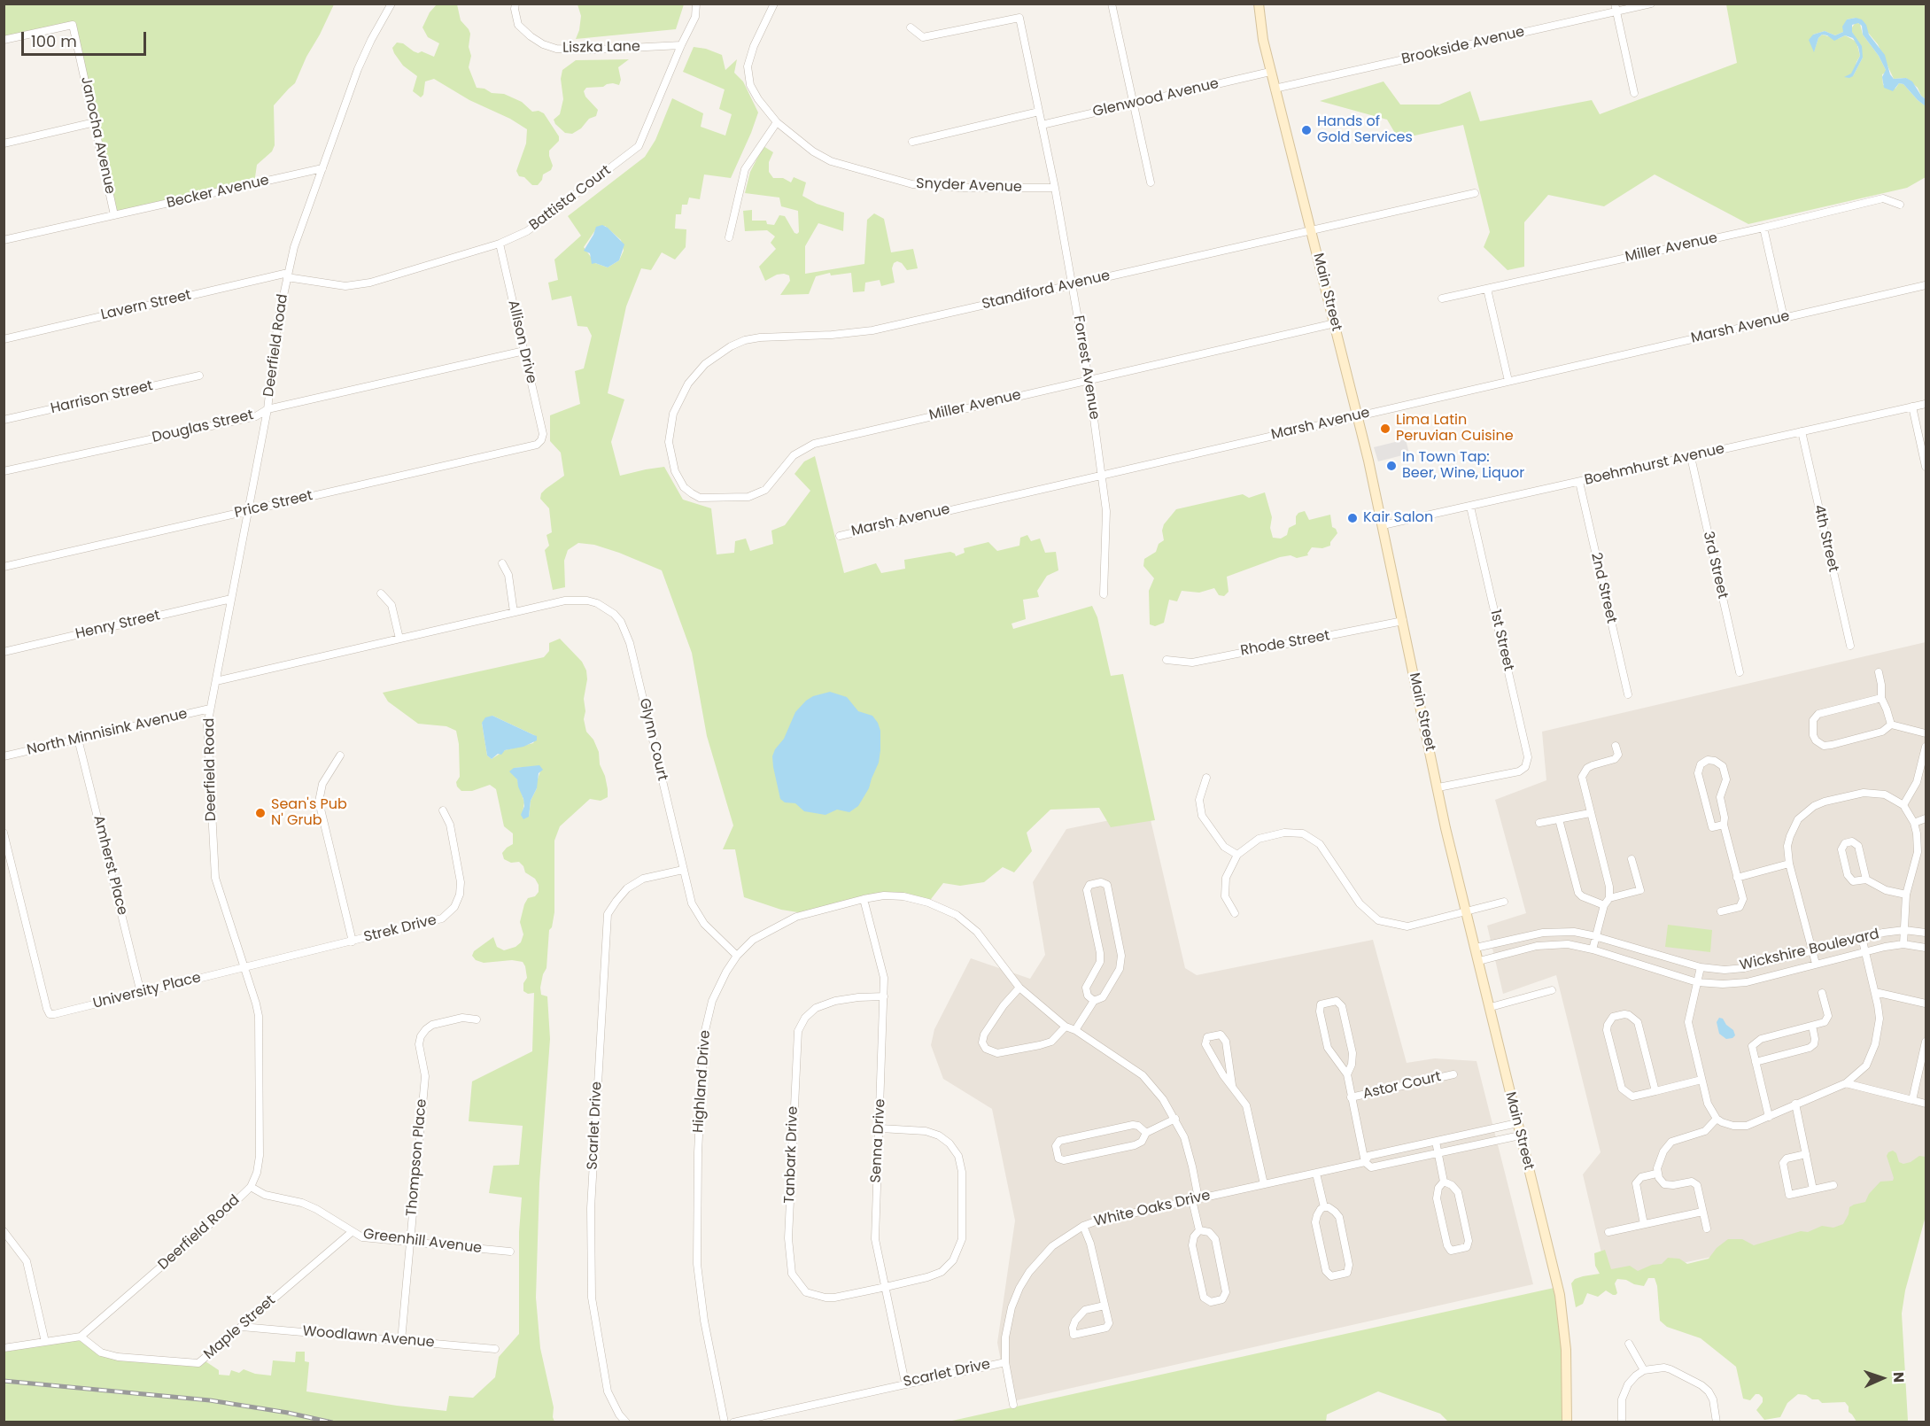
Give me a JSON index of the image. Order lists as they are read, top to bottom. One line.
{"streets":{"main road":["Main Street"],"street":["Brookside Avenue","Liszka Lane","Glenwood Avenue","Janocha Avenue","Snyder Avenue","Becker Avenue","Battista Court","Miller Avenue","Standiford Avenue","Lavern Street","Marsh Avenue","Allison Drive","Deerfield Road","Forrest Avenue","Harrison Street","Douglas Street","Boehmhurst Avenue","Price Street","4th Street","3rd Street","2nd Street","Henry Street","1st Street","Rhode Street","North Minnisink Avenue","Glynn Court","Amherst Place","Strek Drive","Wickshire Boulevard","University Place","Highland Drive","Astor Court","Scarlet Drive","Senna Drive","Tanbark Drive","Thompson Place","White Oaks Drive","Greenhill Avenue","Maple Street","Woodlawn Avenue"]},"crossings":[["Brookside Avenue","Main Street"],["Liszka Lane","Battista Court"],["Glenwood Avenue","Main Street"],["Glenwood Avenue","Forrest Avenue"],["Janocha Avenue","Becker Avenue"],["Snyder Avenue","Forrest Avenue"],["Becker Avenue","Deerfield Road"],["Battista Court","Lavern Street"],["Battista Court","Allison Drive"],["Battista Court","Deerfield Road"],["Miller Avenue","Standiford Avenue"],["Miller Avenue","Main Street"],["Miller Avenue","Forrest Avenue"],["Standiford Avenue","Main Street"],["Standiford Avenue","Forrest Avenue"],["Main Street","Marsh Avenue"],["Main Street","Boehmhurst Avenue"],["Main Street","1st Street"],["Main Street","Rhode Street"],["Main Street","Wickshire Boulevard"],["Main Street","White Oaks Drive"],["Lavern Street","Deerfield Road"],["Marsh Avenue","Forrest Avenue"],["Allison Drive","Douglas Street"],["Allison Drive","Price Street"],["Deerfield Road","Douglas Street"],["Deerfield Road","Price Street"],["Deerfield Road","Henry Street"],["Deerfield Road","North Minnisink Avenue"],["Deerfield Road","Glynn Court"],["Deerfield Road","Strek Drive"],["Deerfield Road","University Place"],["Deerfield Road","Greenhill Avenue"],["Deerfield Road","Maple Street"],["Boehmhurst Avenue","4th Street"],["Boehmhurst Avenue","3rd Street"],["Boehmhurst Avenue","2nd Street"],["Boehmhurst Avenue","1st Street"],["North Minnisink Avenue","Amherst Place"],["Glynn Court","Highland Drive"],["Glynn Court","Scarlet Drive"],["Amherst Place","University Place"],["Strek Drive","University Place"],["Highland Drive","Senna Drive"],["Highland Drive","White Oaks Drive"],["Astor Court","White Oaks Drive"],["Scarlet Drive","Senna Drive"],["Scarlet Drive","White Oaks Drive"],["Senna Drive","Tanbark Drive"],["Thompson Place","Greenhill Avenue"],["Thompson Place","Woodlawn Avenue"],["Greenhill Avenue","Maple Street"],["Maple Street","Woodlawn Avenue"]],"places":["Hands of Gold Services","Lima Latin Peruvian Cuisine","In Town Tap: Beer, Wine, Liquor","Kair Salon","Sean's Pub N' Grub"],"scale_bar":"100 m","north":"right"}
